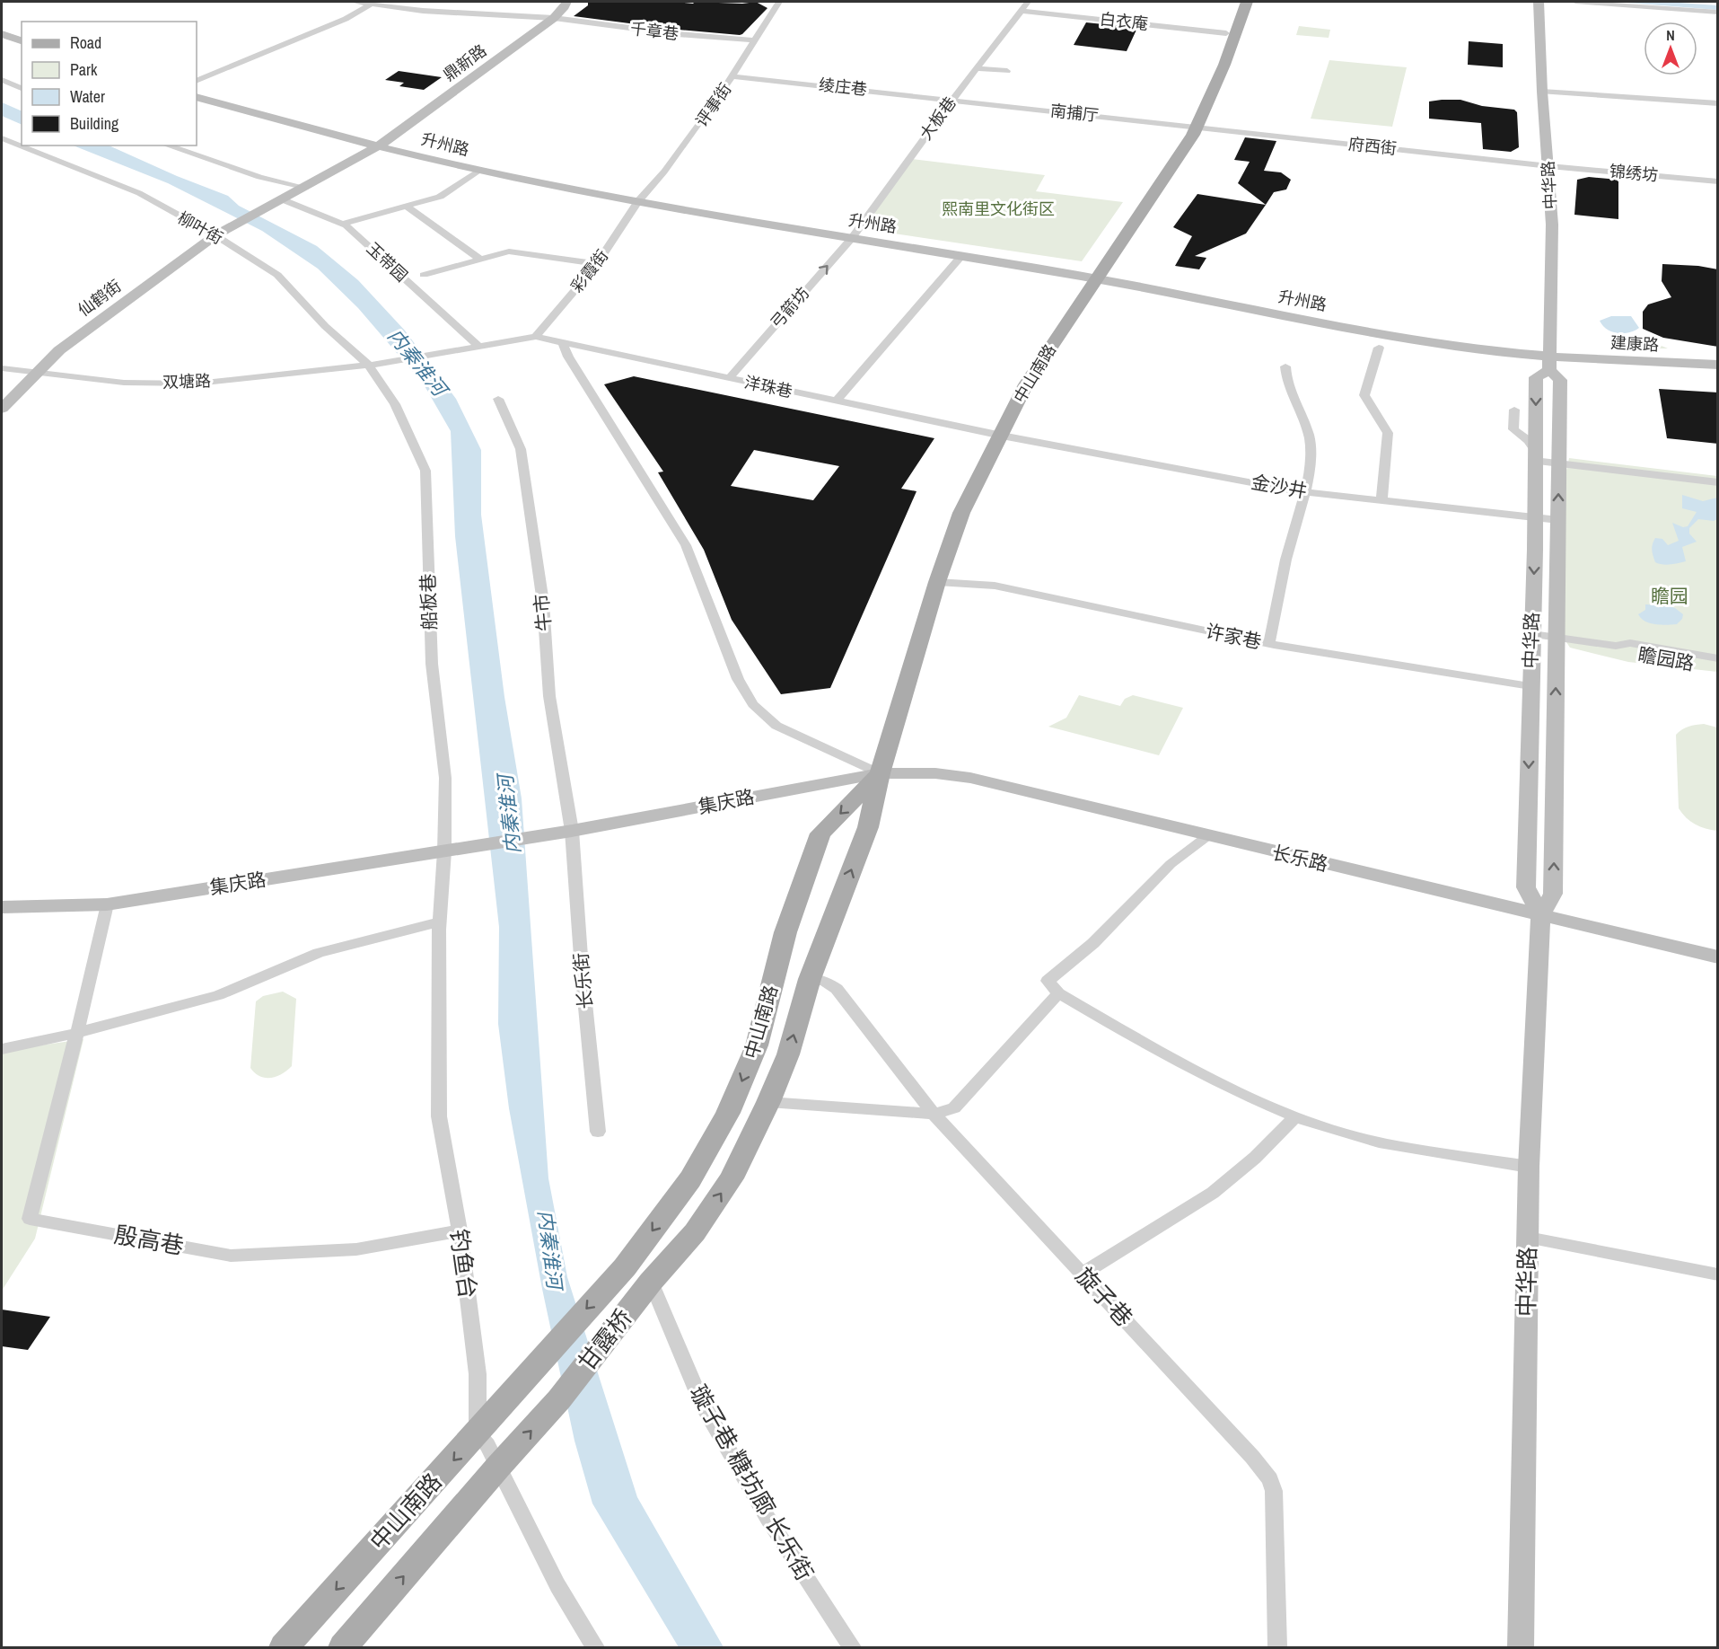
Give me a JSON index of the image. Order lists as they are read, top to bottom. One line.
{"streets":{"main road":["鼎新路","升州路","中华路","仙鹤街","建康路","中山南路","集庆路","长乐路","甘露桥"],"street":["白衣庵","千章巷","绫庄巷","评事街","南捕厅","大板巷","府西街","锦绣坊","柳叶街","玉带园","彩霞街","弓箭坊","双塘路","洋珠巷","金沙井","船板巷","牛市","许家巷","瞻园路","长乐街","殷高巷","钓鱼台","旋子巷","璇子巷 糖坊廊 长乐街"]},"crossings":[["白衣庵","大板巷"],["千章巷","鼎新路"],["千章巷","评事街"],["鼎新路","升州路"],["绫庄巷","评事街"],["绫庄巷","南捕厅"],["绫庄巷","大板巷"],["评事街","升州路"],["评事街","彩霞街"],["南捕厅","大板巷"],["南捕厅","府西街"],["南捕厅","中山南路"],["大板巷","升州路"],["大板巷","弓箭坊"],["升州路","中华路"],["升州路","彩霞街"],["升州路","弓箭坊"],["升州路","建康路"],["升州路","中山南路"],["府西街","锦绣坊"],["府西街","中华路"],["府西街","中山南路"],["锦绣坊","中华路"],["中华路","建康路"],["中华路","金沙井"],["中华路","许家巷"],["中华路","瞻园路"],["中华路","长乐路"],["柳叶街","仙鹤街"],["柳叶街","双塘路"],["柳叶街","船板巷"],["玉带园","仙鹤街"],["玉带园","双塘路"],["彩霞街","洋珠巷"],["仙鹤街","双塘路"],["弓箭坊","洋珠巷"],["中山南路","洋珠巷"],["中山南路","金沙井"],["中山南路","许家巷"],["中山南路","集庆路"],["中山南路","长乐路"],["中山南路","钓鱼台"],["中山南路","旋子巷"],["中山南路","甘露桥"],["中山南路","璇子巷 糖坊廊 长乐街"],["双塘路","船板巷"],["洋珠巷","金沙井"],["船板巷","集庆路"],["船板巷","钓鱼台"],["牛市","集庆路"],["牛市","长乐街"],["集庆路","长乐路"],["集庆路","长乐街"],["集庆路","殷高巷"],["集庆路","钓鱼台"],["殷高巷","钓鱼台"],["甘露桥","璇子巷 糖坊廊 长乐街"]],"water":["内秦淮河"],"parks":["熙南里文化街区","瞻园"],"legend":["Road","Park","Water","Building"],"north":"top"}
